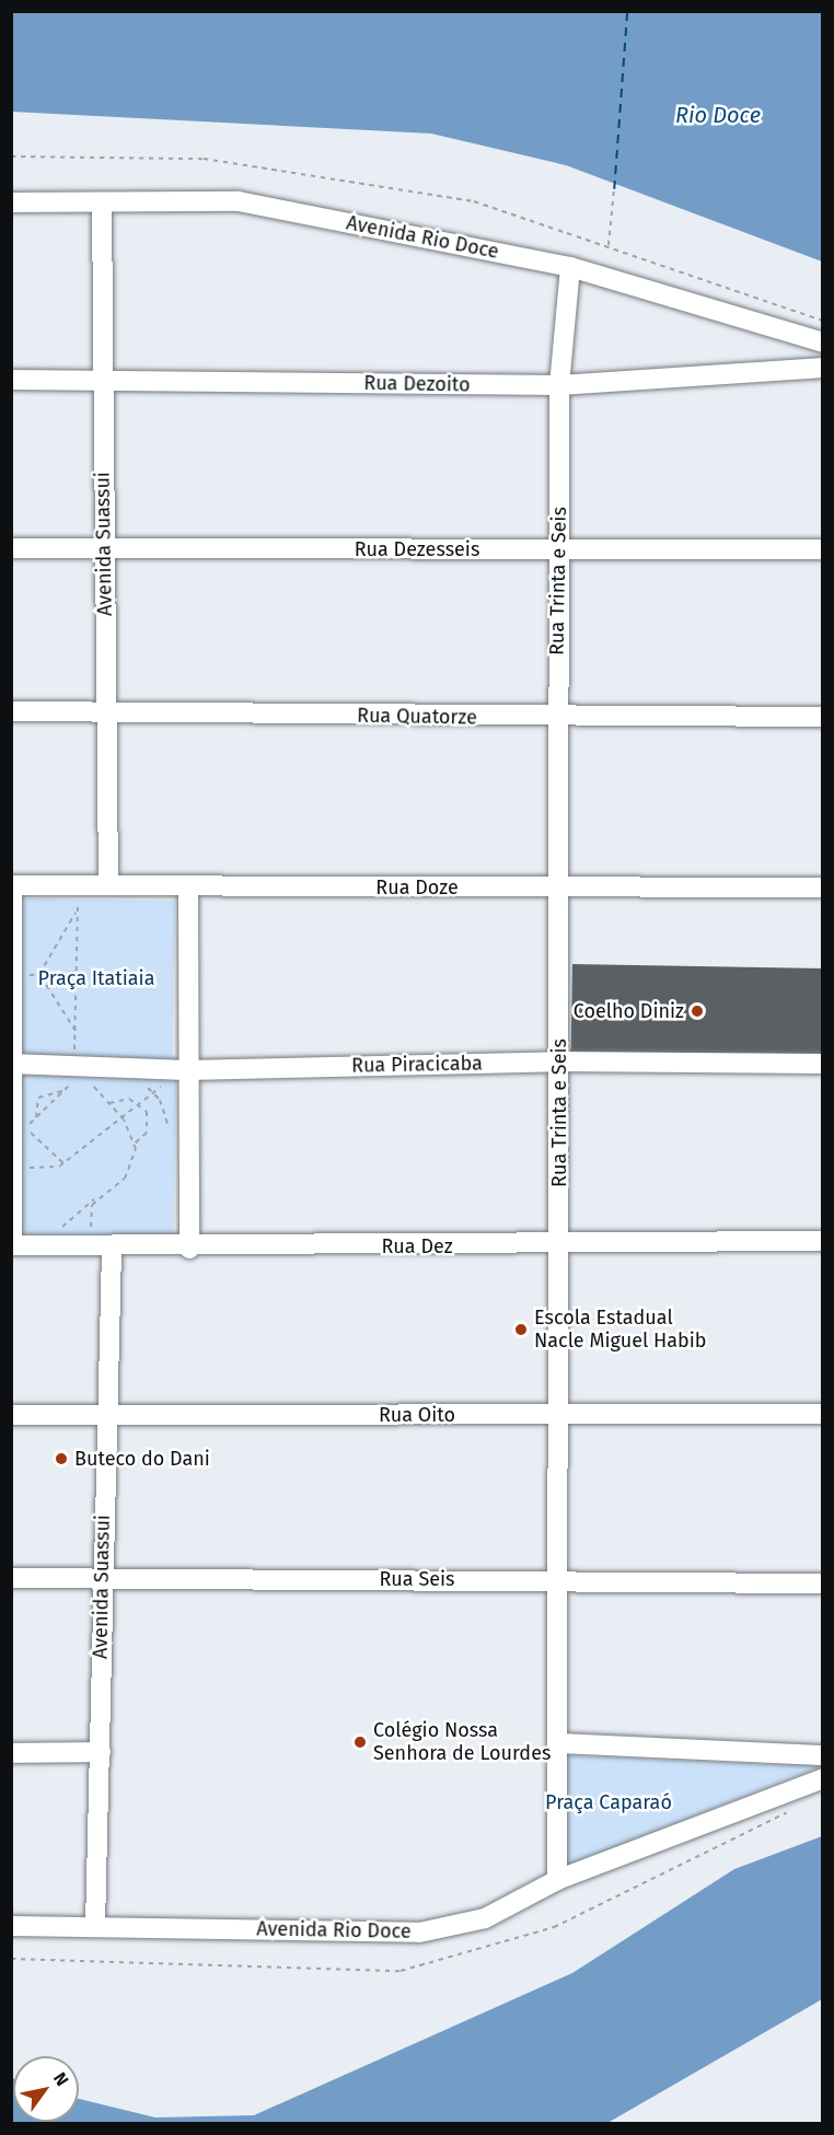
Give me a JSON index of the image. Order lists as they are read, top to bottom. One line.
{"streets":{"street":["Avenida Rio Doce","Rua Dezoito","Avenida Suassui","Rua Dezesseis","Rua Trinta e Seis","Rua Quatorze","Rua Doze","Rua Piracicaba","Rua Dez","Rua Oito","Rua Seis"]},"crossings":[["Avenida Rio Doce","Avenida Suassui"],["Avenida Rio Doce","Rua Trinta e Seis"],["Rua Dezoito","Avenida Suassui"],["Rua Dezoito","Rua Trinta e Seis"],["Avenida Suassui","Rua Dezesseis"],["Avenida Suassui","Rua Quatorze"],["Avenida Suassui","Rua Doze"],["Avenida Suassui","Rua Dez"],["Avenida Suassui","Rua Oito"],["Avenida Suassui","Rua Seis"],["Rua Dezesseis","Rua Trinta e Seis"],["Rua Trinta e Seis","Rua Quatorze"],["Rua Trinta e Seis","Rua Doze"],["Rua Trinta e Seis","Rua Piracicaba"],["Rua Trinta e Seis","Rua Dez"],["Rua Trinta e Seis","Rua Oito"],["Rua Trinta e Seis","Rua Seis"]],"water":["Rio Doce"],"parks":["Praça Itatiaia","Praça Caparaó"],"places":["Coelho Diniz","Escola Estadual Nacle Miguel Habib","Buteco do Dani","Colégio Nossa Senhora de Lourdes"],"north":"top right"}
